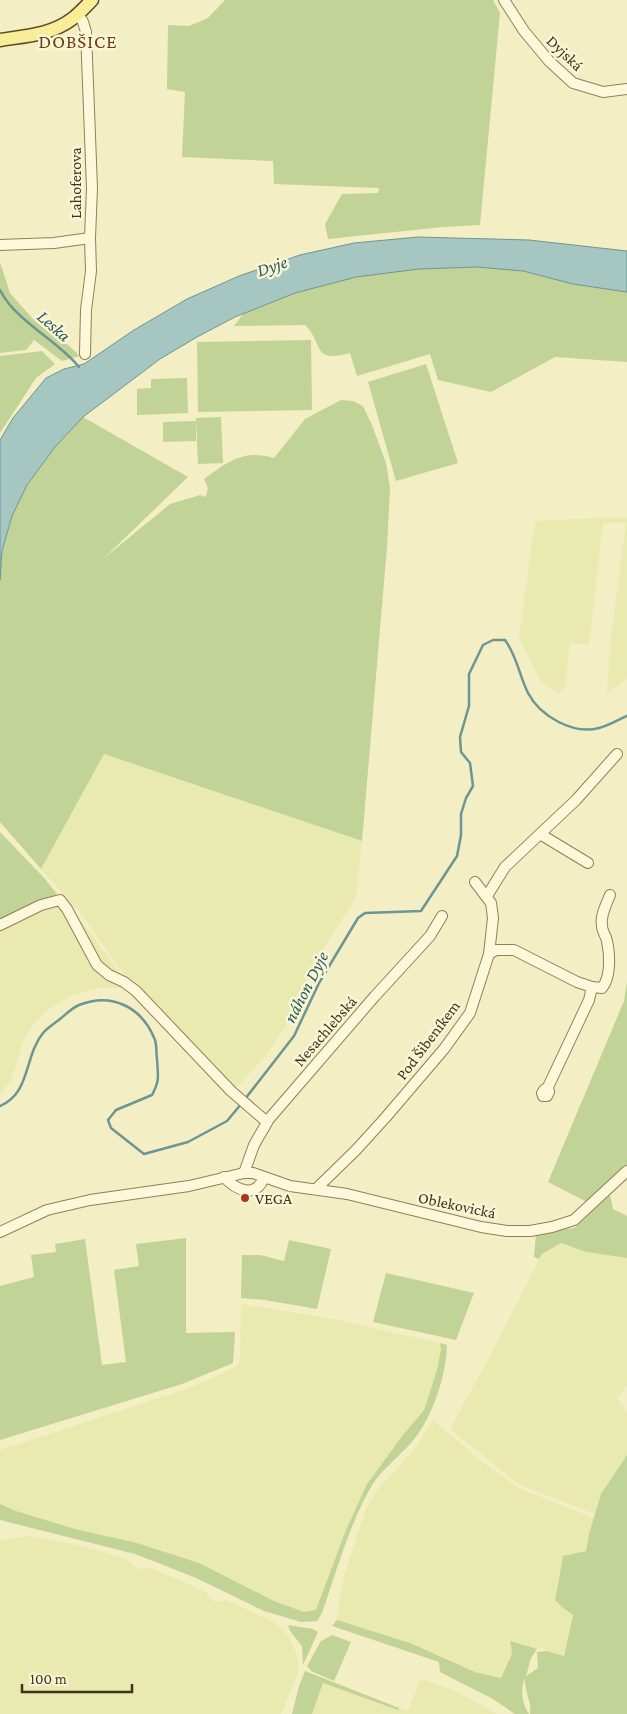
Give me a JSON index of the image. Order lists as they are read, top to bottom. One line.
{"streets":{"street":["Dyjská","Lahoferova","Nesachlebská","Pod Šibeníkem","Oblekovická"]},"crossings":[["Nesachlebská","Oblekovická"],["Pod Šibeníkem","Oblekovická"]],"districts":["DOBŠICE"],"water":["Dyje","Leska","náhon Dyje"],"places":["VEGA"],"scale_bar":"100 m"}
